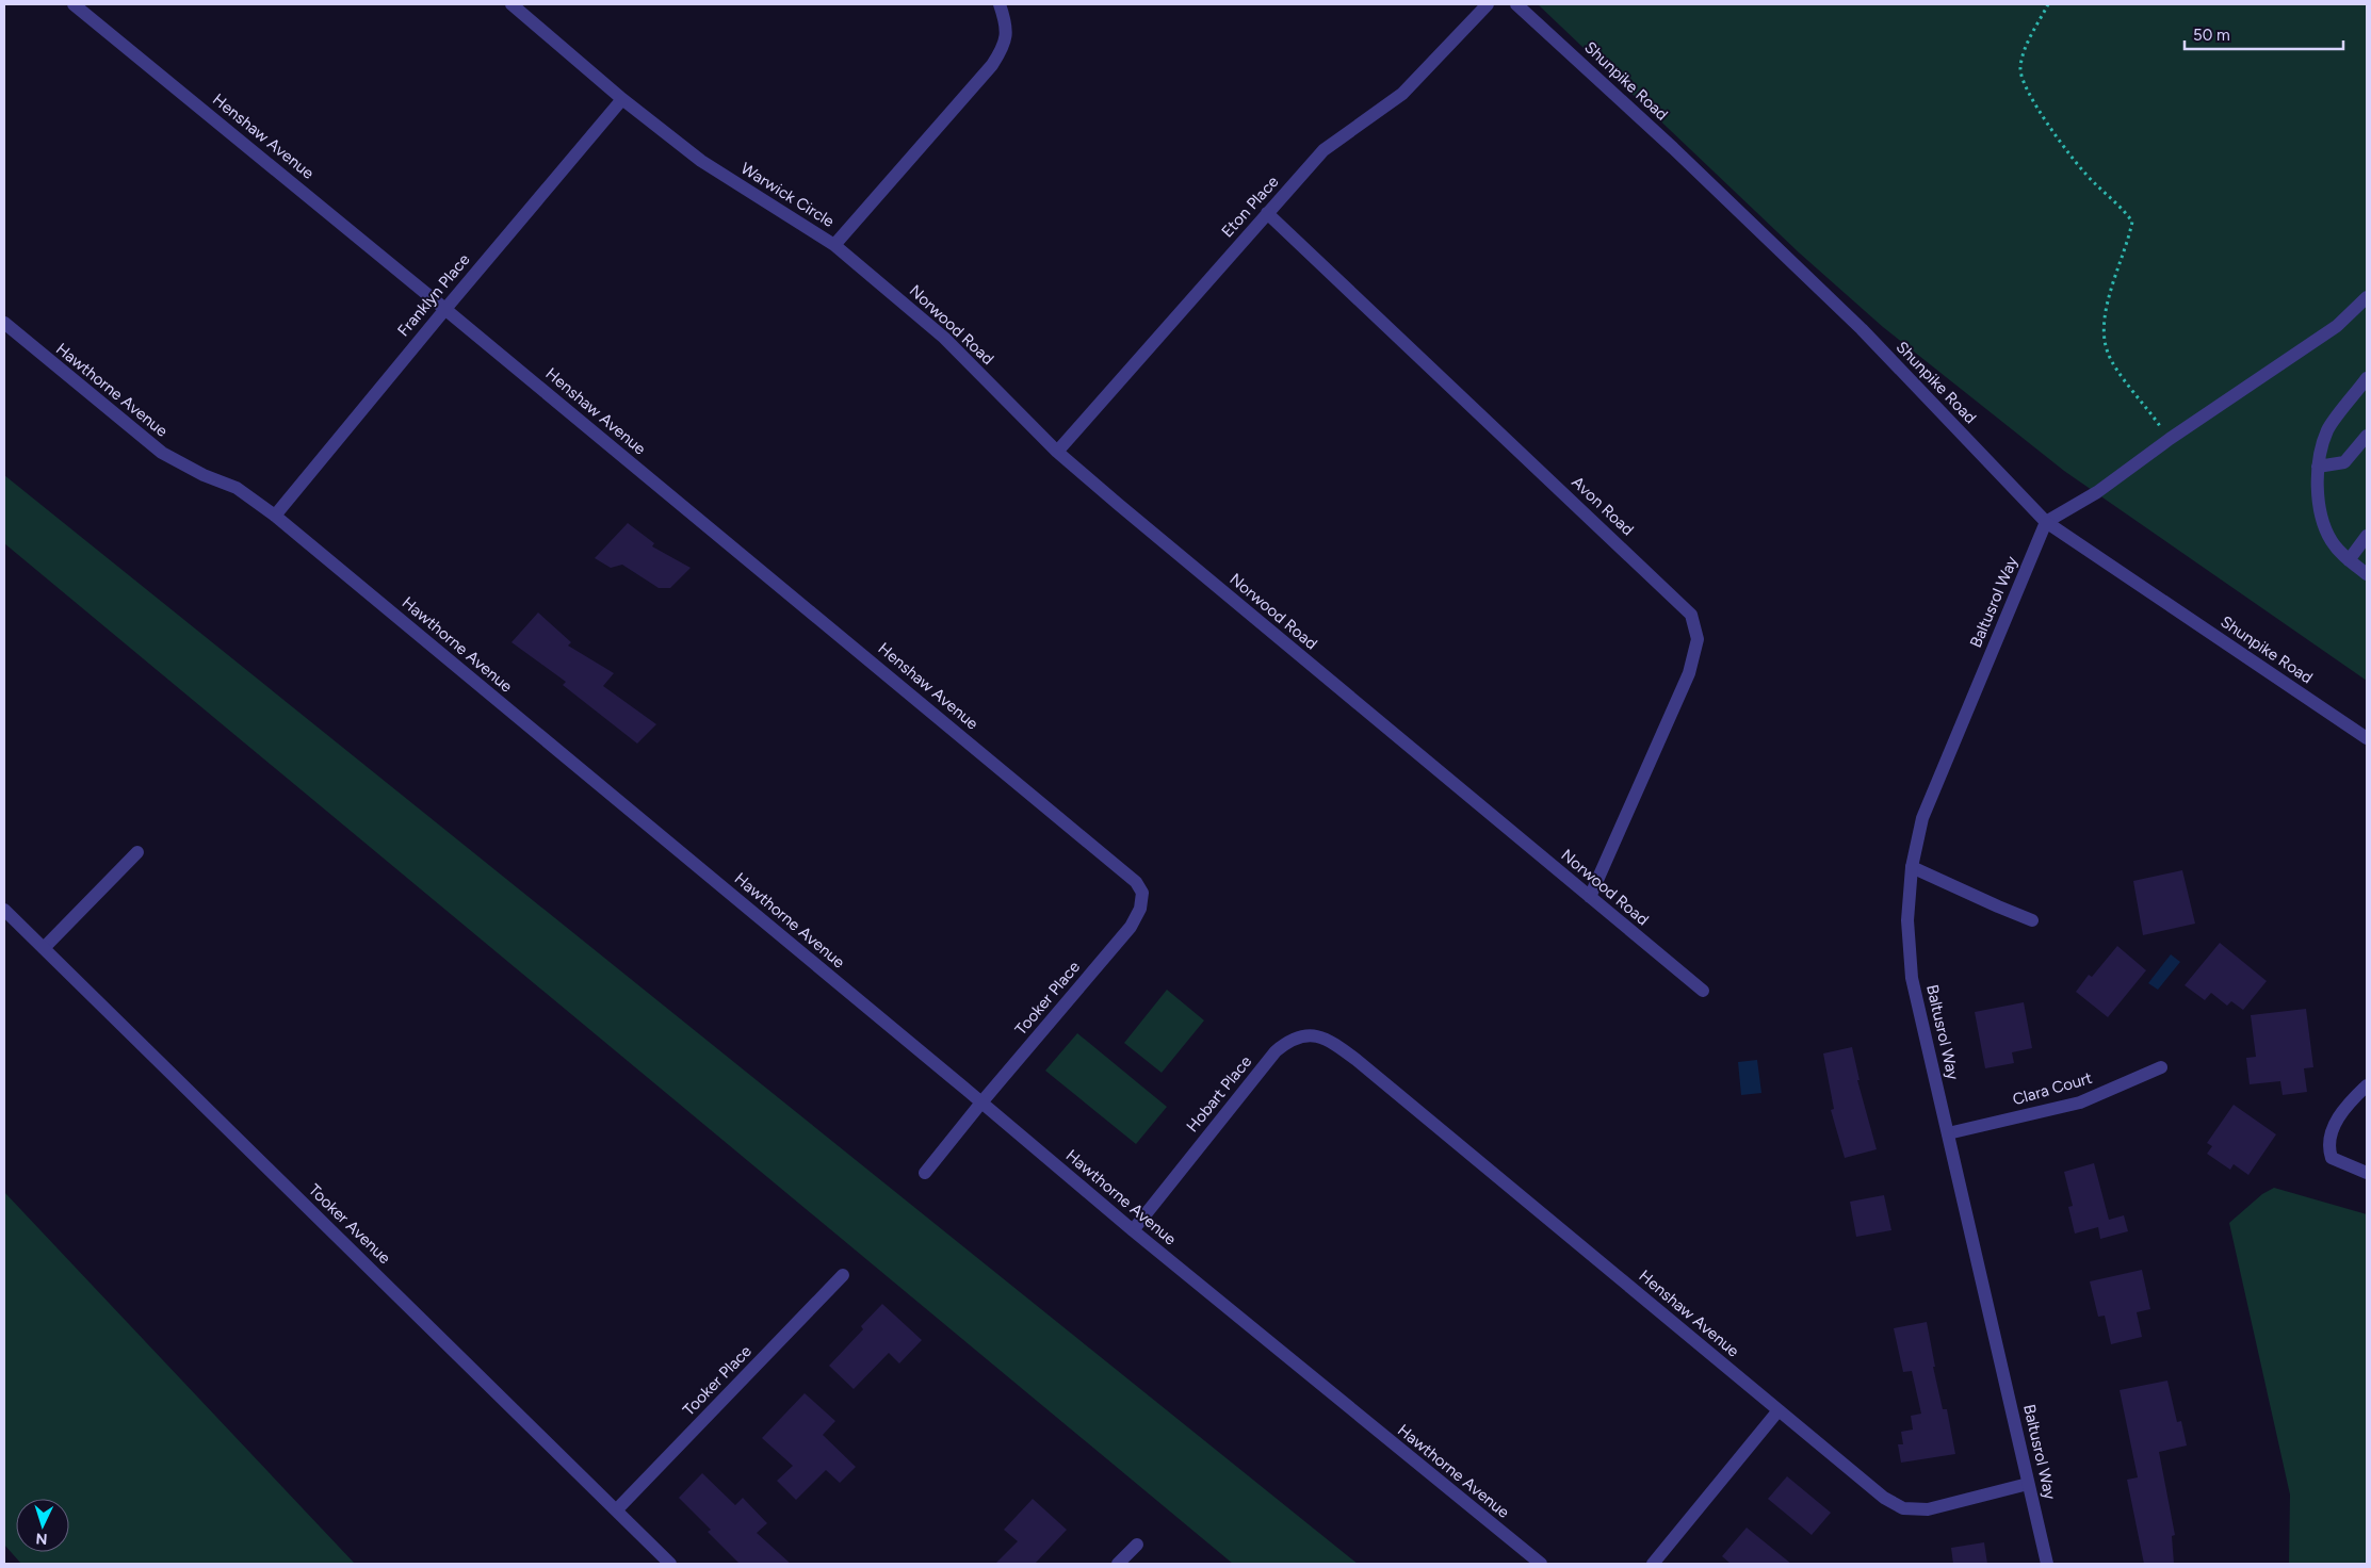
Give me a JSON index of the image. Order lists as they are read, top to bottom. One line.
{"streets":{"street":["Shunpike Road","Henshaw Avenue","Warwick Circle","Eton Place","Franklyn Place","Norwood Road","Hawthorne Avenue","Avon Road","Baltusrol Way","Tooker Place","Clara Court","Hobart Place","Tooker Avenue"]},"crossings":[["Shunpike Road","Baltusrol Way"],["Henshaw Avenue","Franklyn Place"],["Henshaw Avenue","Baltusrol Way"],["Henshaw Avenue","Tooker Place"],["Henshaw Avenue","Hobart Place"],["Warwick Circle","Franklyn Place"],["Warwick Circle","Norwood Road"],["Eton Place","Norwood Road"],["Eton Place","Avon Road"],["Franklyn Place","Hawthorne Avenue"],["Norwood Road","Avon Road"],["Hawthorne Avenue","Tooker Place"],["Hawthorne Avenue","Hobart Place"],["Baltusrol Way","Clara Court"],["Tooker Place","Tooker Avenue"]],"scale_bar":"50 m","north":"bottom"}
